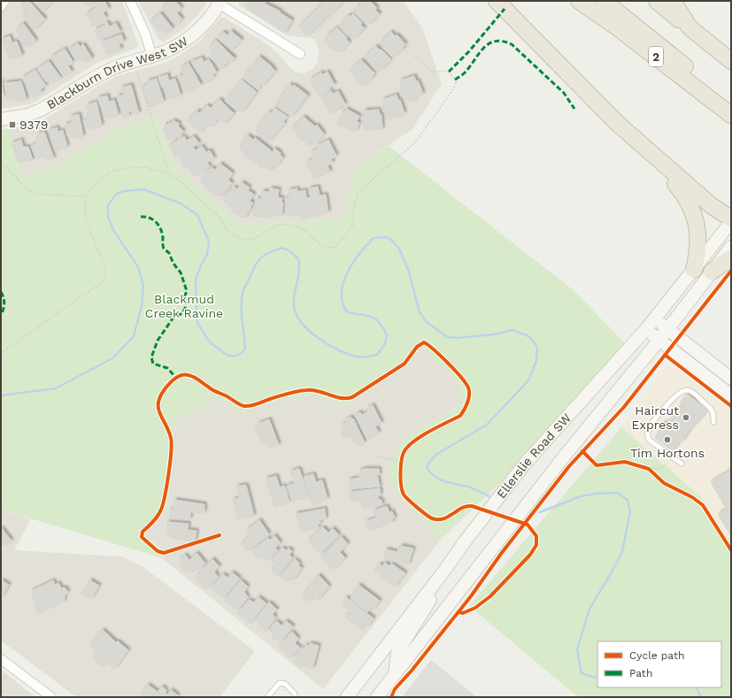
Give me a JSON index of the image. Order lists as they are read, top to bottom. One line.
{"streets":{"highway":["2"],"main road":["Blackburn Drive West SW","Ellerslie Road SW"]},"parks":["Blackmud Creek Ravine"],"places":{"transit":["9379"],"other":["Haircut Express","Tim Hortons"]},"legend":["Cycle path","Path"]}
